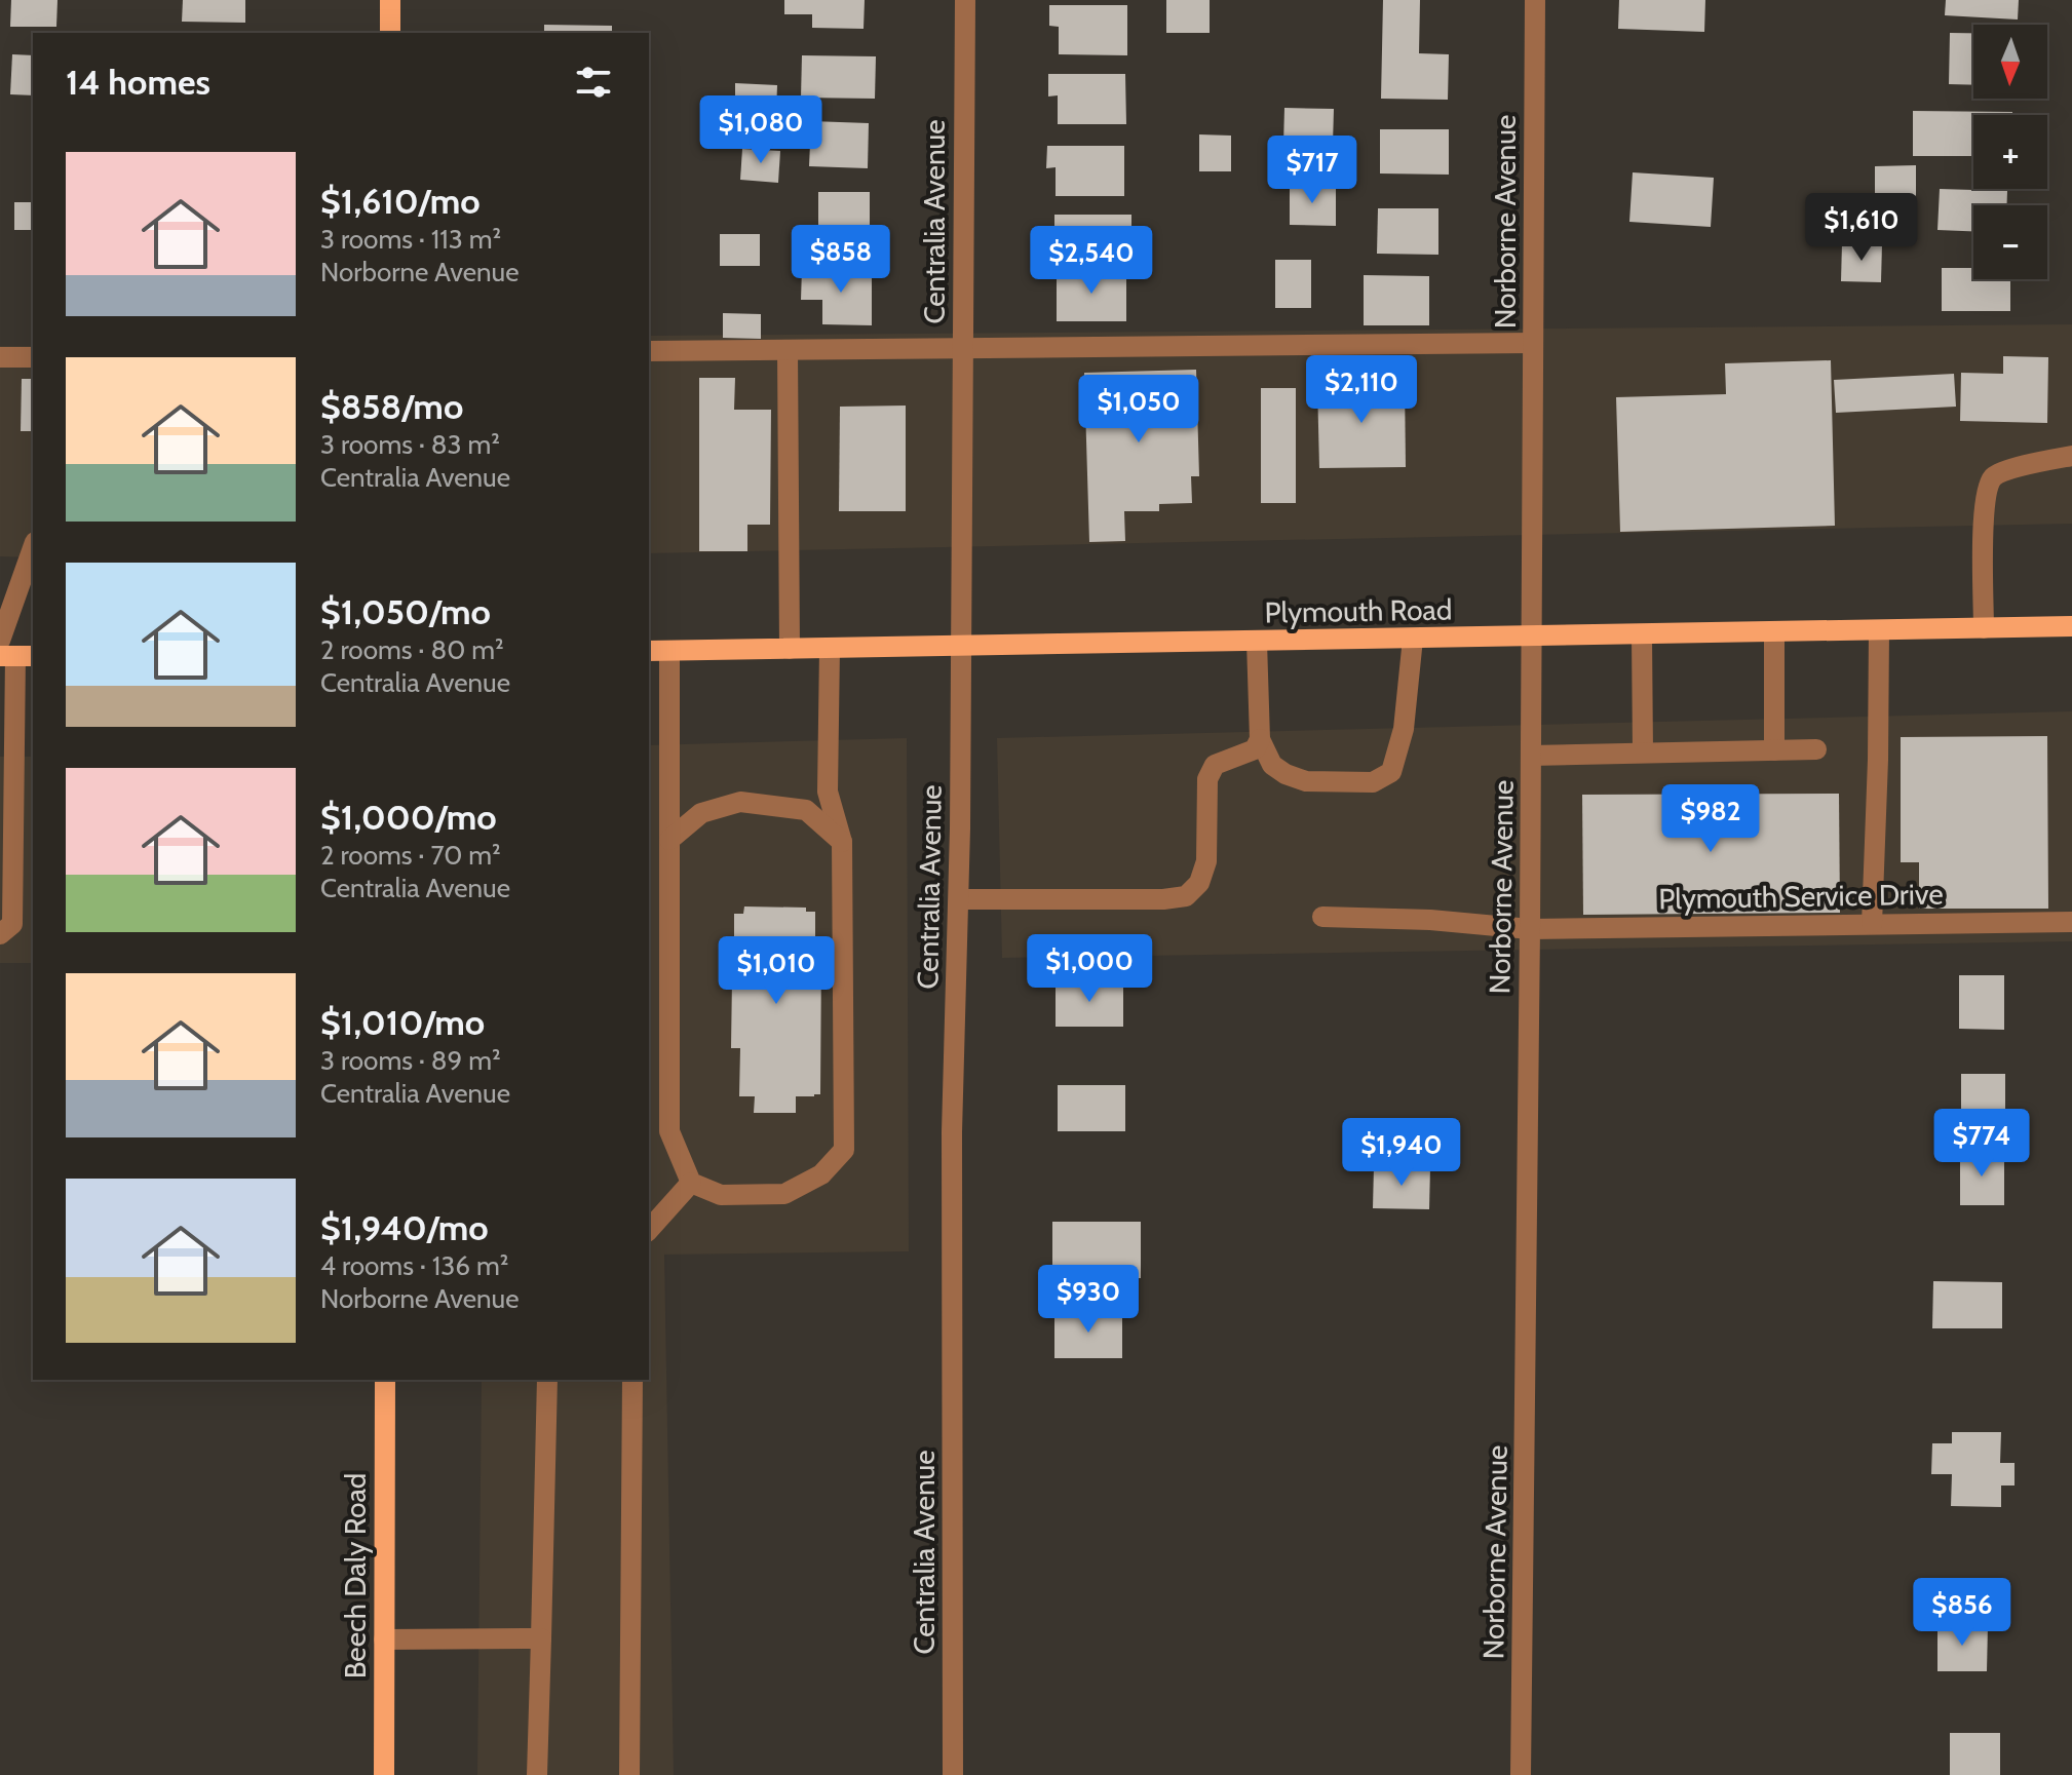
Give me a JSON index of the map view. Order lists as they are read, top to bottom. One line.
{"streets":{"main road":["Plymouth Road","Beech Daly Road"],"street":["Centralia Avenue","Norborne Avenue","Plymouth Service Drive"]},"crossings":[["Centralia Avenue","Plymouth Road"],["Norborne Avenue","Plymouth Road"],["Norborne Avenue","Plymouth Service Drive"]],"north":"bottom","page":{"map_buttons":["+","−"],"heading":"14 homes","price":["$1,080","$717","$1,610","$858","$2,540","$2,110","$1,050","$982","$1,000","$1,010","$774","$1,940","$930","$856"],"list":[{"name":"$1,610/mo","note":"3 rooms · 113 m² · Norborne Avenue"},{"name":"$858/mo","note":"3 rooms · 83 m² · Centralia Avenue"},{"name":"$1,050/mo","note":"2 rooms · 80 m² · Centralia Avenue"},{"name":"$1,000/mo","note":"2 rooms · 70 m² · Centralia Avenue"},{"name":"$1,010/mo","note":"3 rooms · 89 m² · Centralia Avenue"},{"name":"$1,940/mo","note":"4 rooms · 136 m² · Norborne Avenue"}]}}
